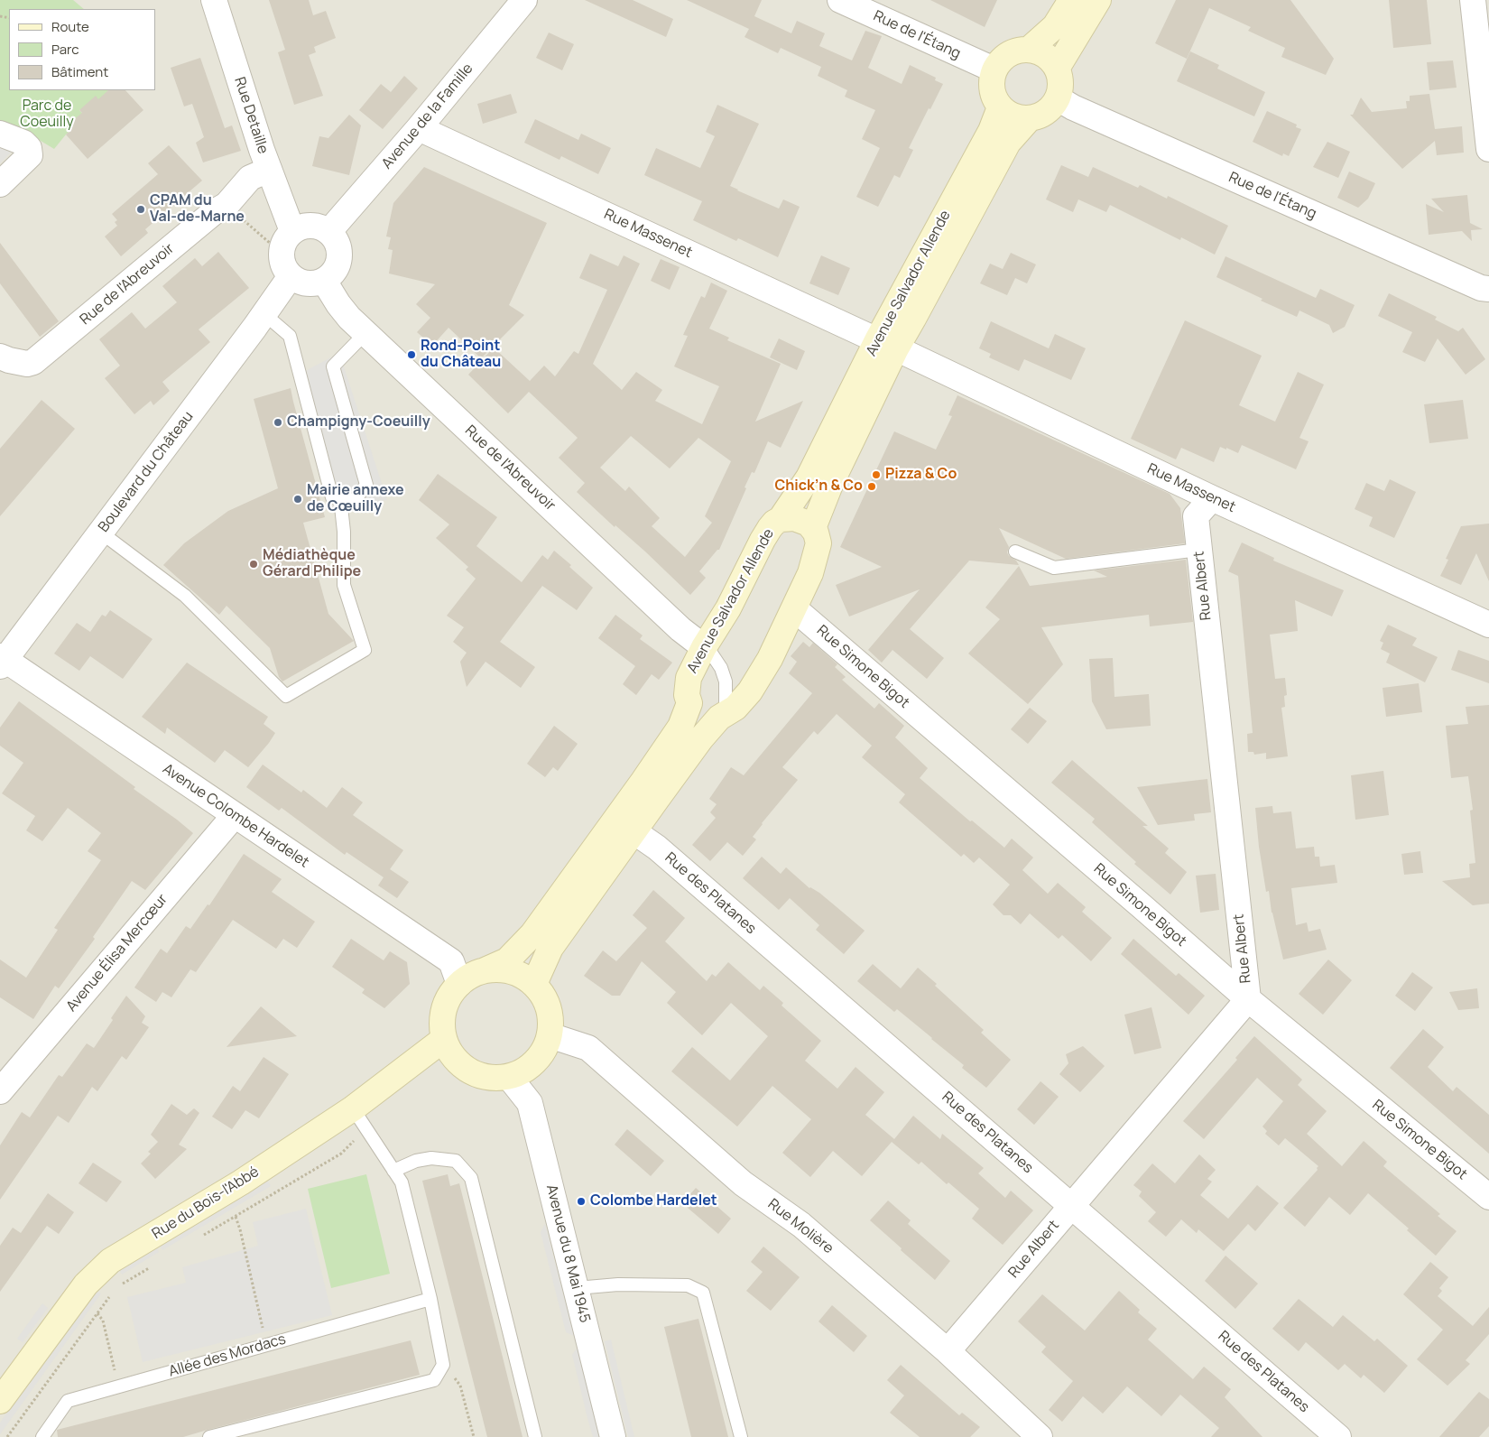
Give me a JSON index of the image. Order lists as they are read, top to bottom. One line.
{"streets":{"main road":["Avenue Salvador Allende","Rue du Bois-l'Abbé"],"street":["Rue de l'Étang","Rue Detaille","Avenue de la Famille","Rue Massenet","Rue de l'Abreuvoir","Boulevard du Château","Rue Albert","Rue Simone Bigot","Avenue Colombe Hardelet","Rue des Platanes","Avenue Élisa Mercœur","Rue Molière","Avenue du 8 Mai 1945"],"lane":["Allée des Mordacs"]},"crossings":[["Rue de l'Étang","Avenue Salvador Allende"],["Rue Detaille","Avenue de la Famille"],["Rue Detaille","Rue de l'Abreuvoir"],["Rue Detaille","Boulevard du Château"],["Avenue de la Famille","Rue Massenet"],["Avenue de la Famille","Rue de l'Abreuvoir"],["Avenue de la Famille","Boulevard du Château"],["Rue Massenet","Avenue Salvador Allende"],["Rue Massenet","Rue Albert"],["Avenue Salvador Allende","Rue de l'Abreuvoir"],["Avenue Salvador Allende","Avenue Colombe Hardelet"],["Avenue Salvador Allende","Rue du Bois-l'Abbé"],["Avenue Salvador Allende","Rue Molière"],["Avenue Salvador Allende","Avenue du 8 Mai 1945"],["Rue de l'Abreuvoir","Boulevard du Château"],["Boulevard du Château","Avenue Colombe Hardelet"],["Rue Albert","Rue Simone Bigot"],["Rue Albert","Rue des Platanes"],["Rue Albert","Rue Molière"],["Avenue Colombe Hardelet","Avenue Élisa Mercœur"],["Avenue Colombe Hardelet","Rue du Bois-l'Abbé"],["Avenue Colombe Hardelet","Rue Molière"],["Avenue Colombe Hardelet","Avenue du 8 Mai 1945"],["Rue du Bois-l'Abbé","Rue Molière"],["Rue du Bois-l'Abbé","Avenue du 8 Mai 1945"],["Rue Molière","Avenue du 8 Mai 1945"]],"parks":["Parc de Coeuilly"],"places":["CPAM du Val-de-Marne","Rond-Point du Château","Champigny-Coeuilly","Pizza & Co","Chick’n & Co","Mairie annexe de Cœuilly","Médiathèque Gérard Philipe","Colombe Hardelet"],"legend":["Route","Parc","Bâtiment"]}
